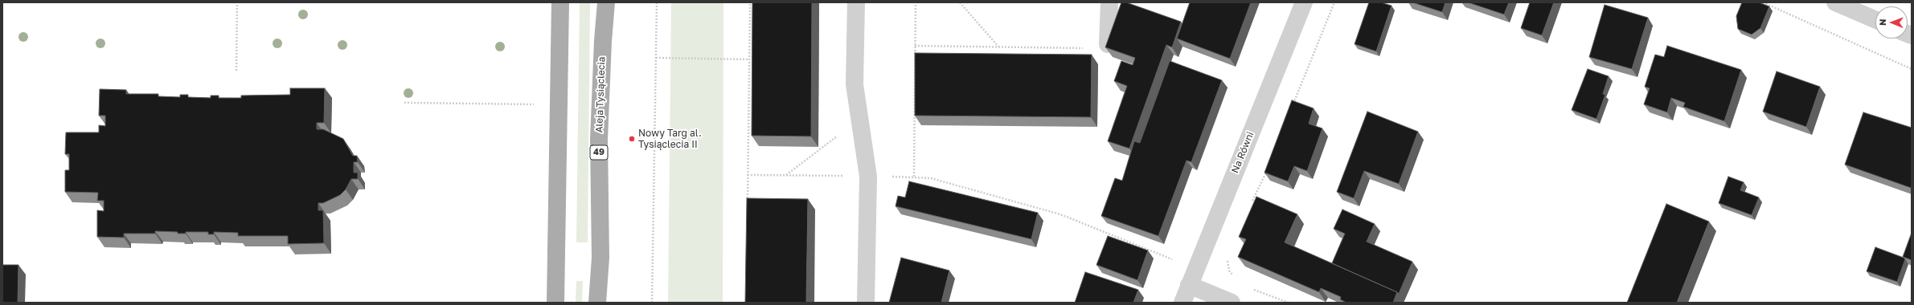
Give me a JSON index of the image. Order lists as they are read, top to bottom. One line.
{"streets":{"main road":["Aleja Tysiąclecia","49"],"street":["Na Równi"]},"places":["Nowy Targ al. Tysiąclecia II"],"north":"left"}
